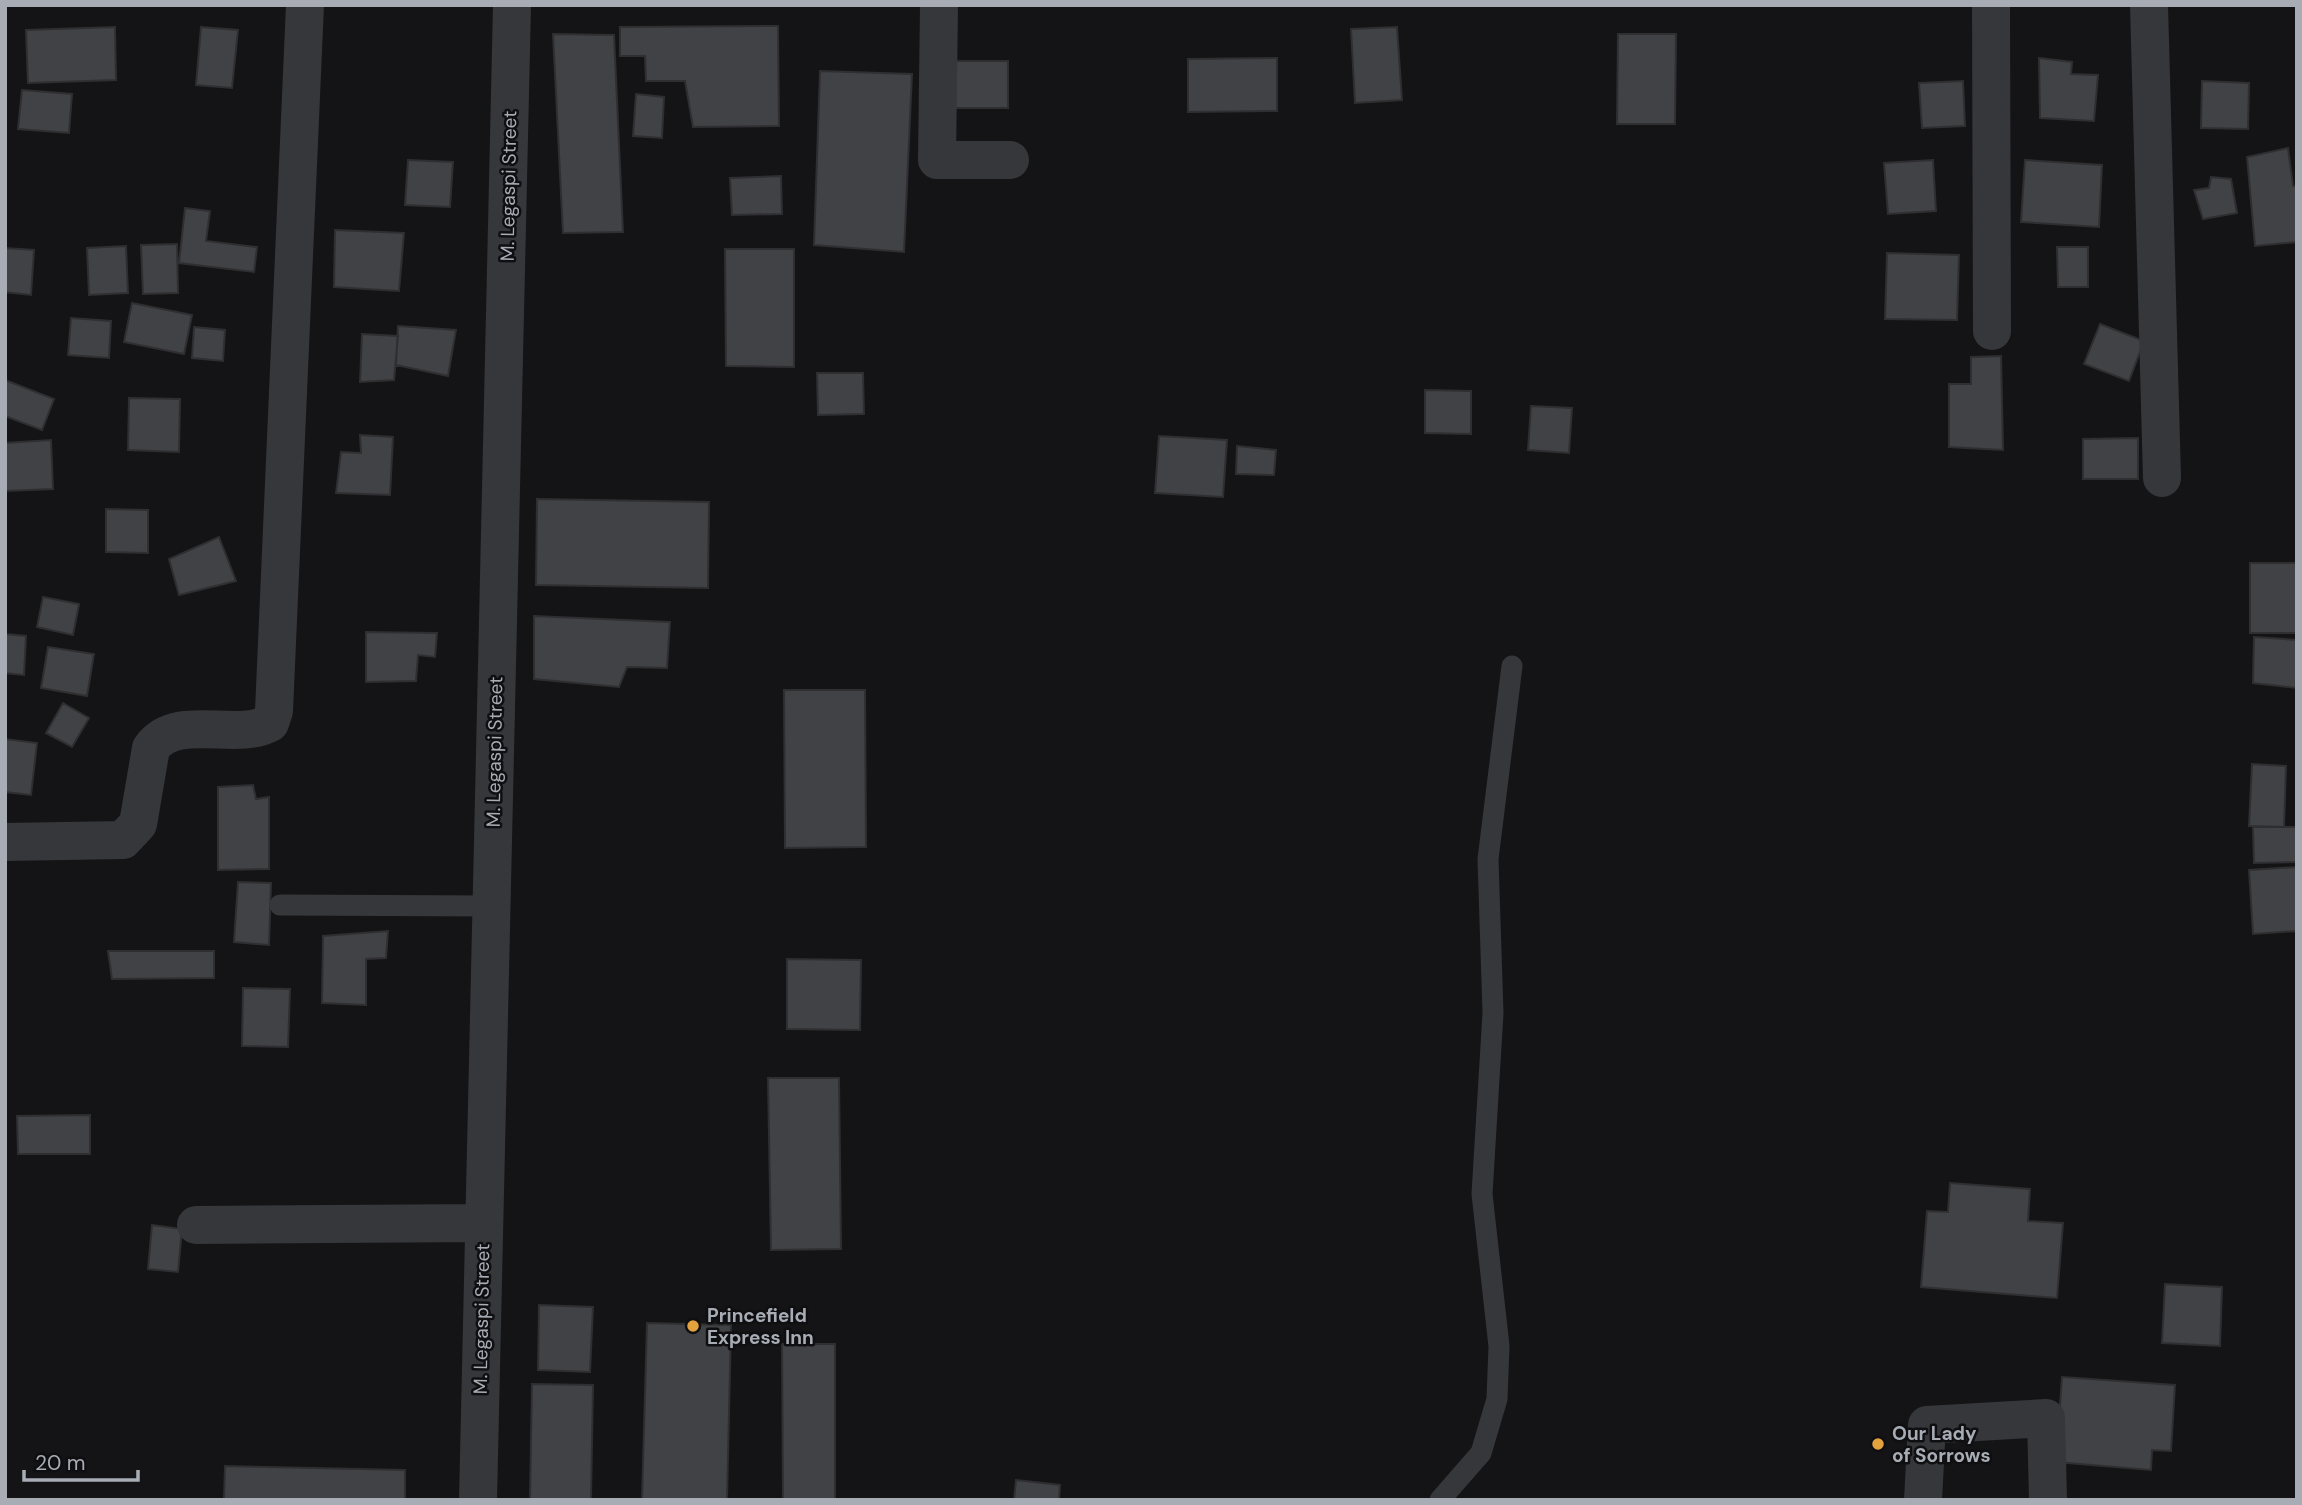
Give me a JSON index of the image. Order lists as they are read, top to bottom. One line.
{"streets":{"street":["M. Legaspi Street"]},"places":["Princefield Express Inn","Our Lady of Sorrows"],"scale_bar":"20 m"}
